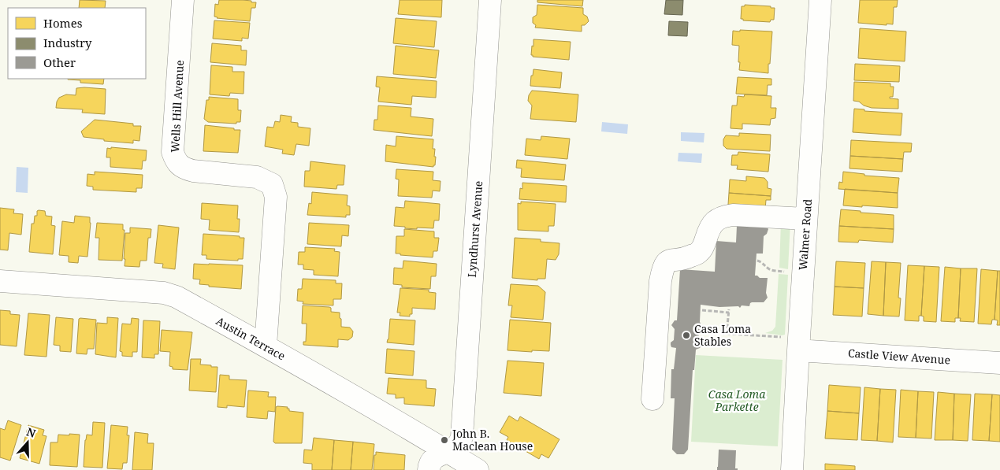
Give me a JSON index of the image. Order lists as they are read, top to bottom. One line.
{"streets":{"street":["Wells Hill Avenue","Lyndhurst Avenue","Walmer Road","Austin Terrace","Castle View Avenue"]},"crossings":[["Wells Hill Avenue","Austin Terrace"],["Lyndhurst Avenue","Austin Terrace"],["Walmer Road","Castle View Avenue"]],"parks":["Casa Loma Parkette"],"places":["Casa Loma Stables","John B. Maclean House"],"legend":["Homes","Industry","Other"],"north":"top"}
